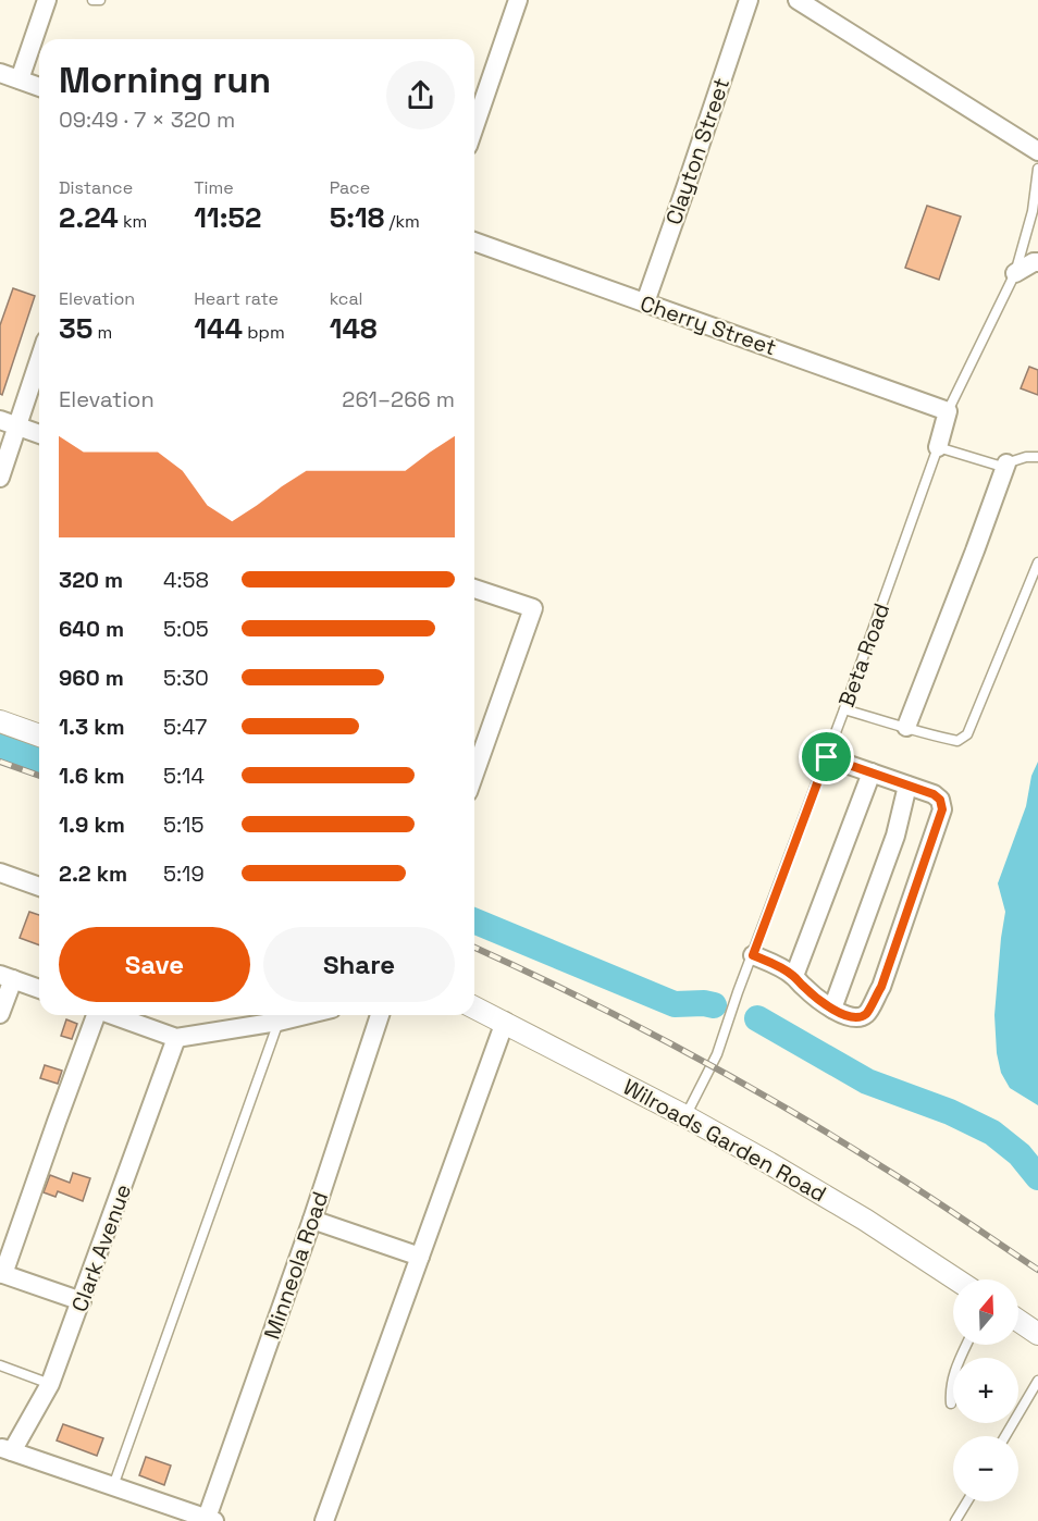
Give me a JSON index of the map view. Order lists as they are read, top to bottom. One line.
{"streets":{"street":["Clayton Street","Cherry Street","Wilroads Garden Road","Clark Avenue","Minneola Road"],"lane":["Beta Road"]},"crossings":[["Clayton Street","Cherry Street"],["Beta Road","Wilroads Garden Road"]],"north":"top","page":{"heading":["Morning run","09:49 · 7 × 320 m"],"stats":[["Distance","2.24 km"],["Time","11:52"],["Pace","5:18 /km"],["Elevation","35 m"],["Heart rate","144 bpm"],["kcal","148"]],"chart":["Elevation","261–266 m"],"list":[{"name":"320 m","note":"4:58"},{"name":"640 m","note":"5:05"},{"name":"960 m","note":"5:30"},{"name":"1.3 km","note":"5:47"},{"name":"1.6 km","note":"5:14"},{"name":"1.9 km","note":"5:15"},{"name":"2.2 km","note":"5:19"}],"buttons":["Save","Share"],"map_buttons":["+","−"]}}
